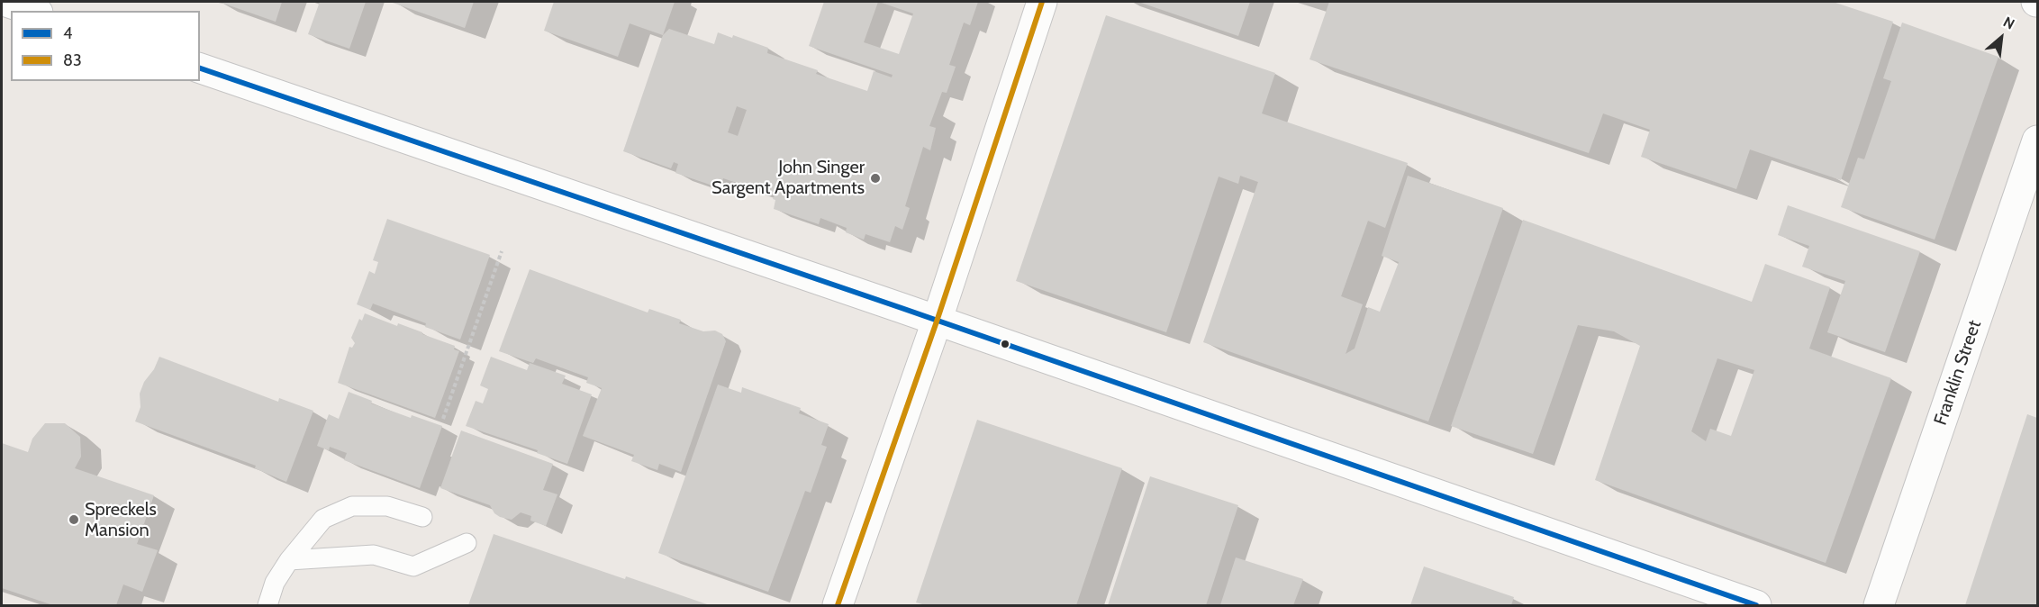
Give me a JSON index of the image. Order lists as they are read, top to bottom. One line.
{"streets":{"street":["Franklin Street"]},"places":["John Singer Sargent Apartments","Spreckels Mansion"],"lines":["transit line 83","transit line 4"],"legend":["4","83"],"north":"top right"}
